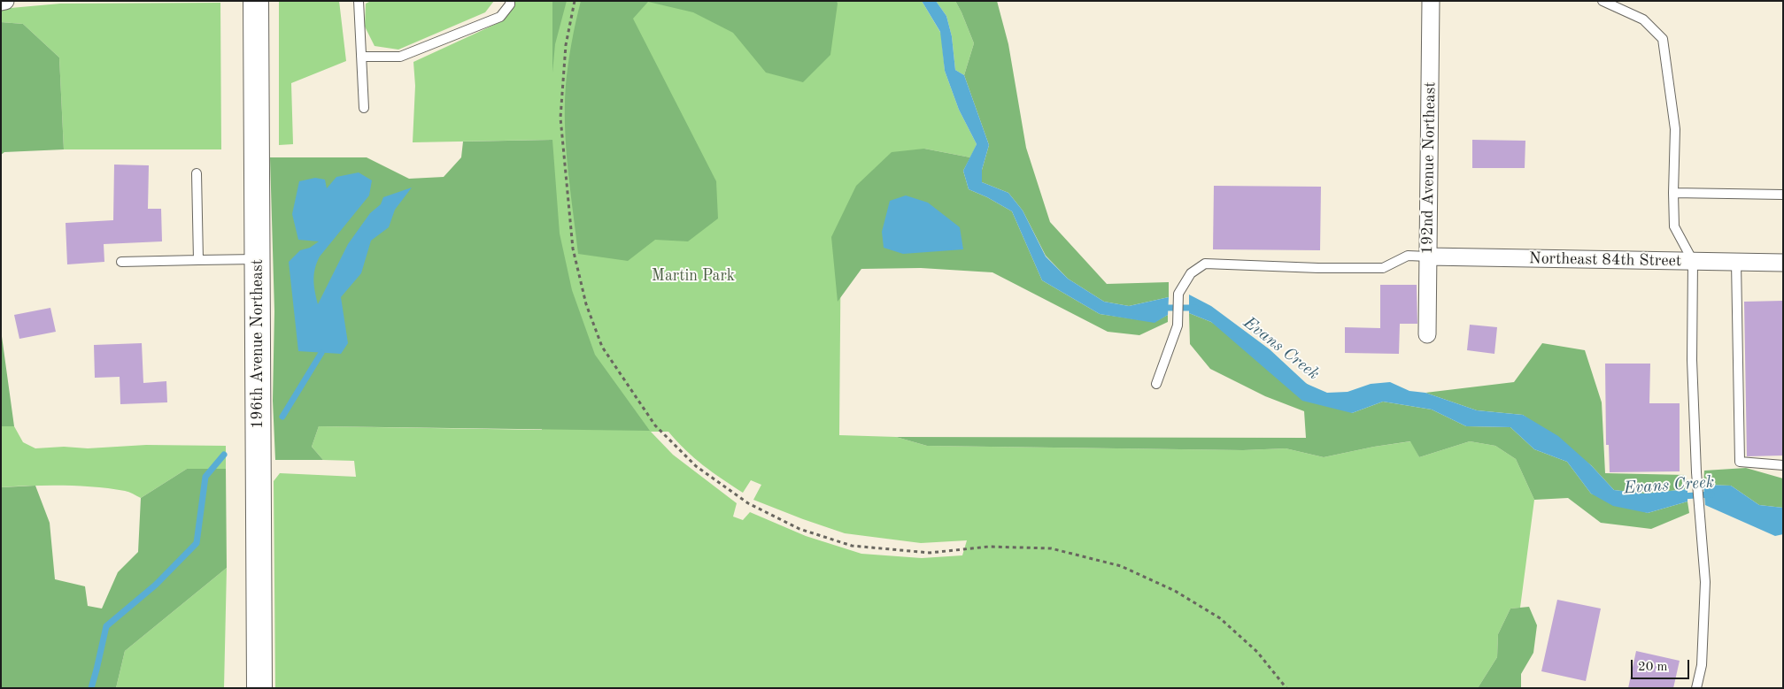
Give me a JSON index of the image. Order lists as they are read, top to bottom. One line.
{"streets":{"street":["192nd Avenue Northeast","Northeast 84th Street","196th Avenue Northeast"]},"crossings":[["192nd Avenue Northeast","Northeast 84th Street"]],"water":["Evans Creek"],"parks":["Martin Park"],"scale_bar":"20 m"}
